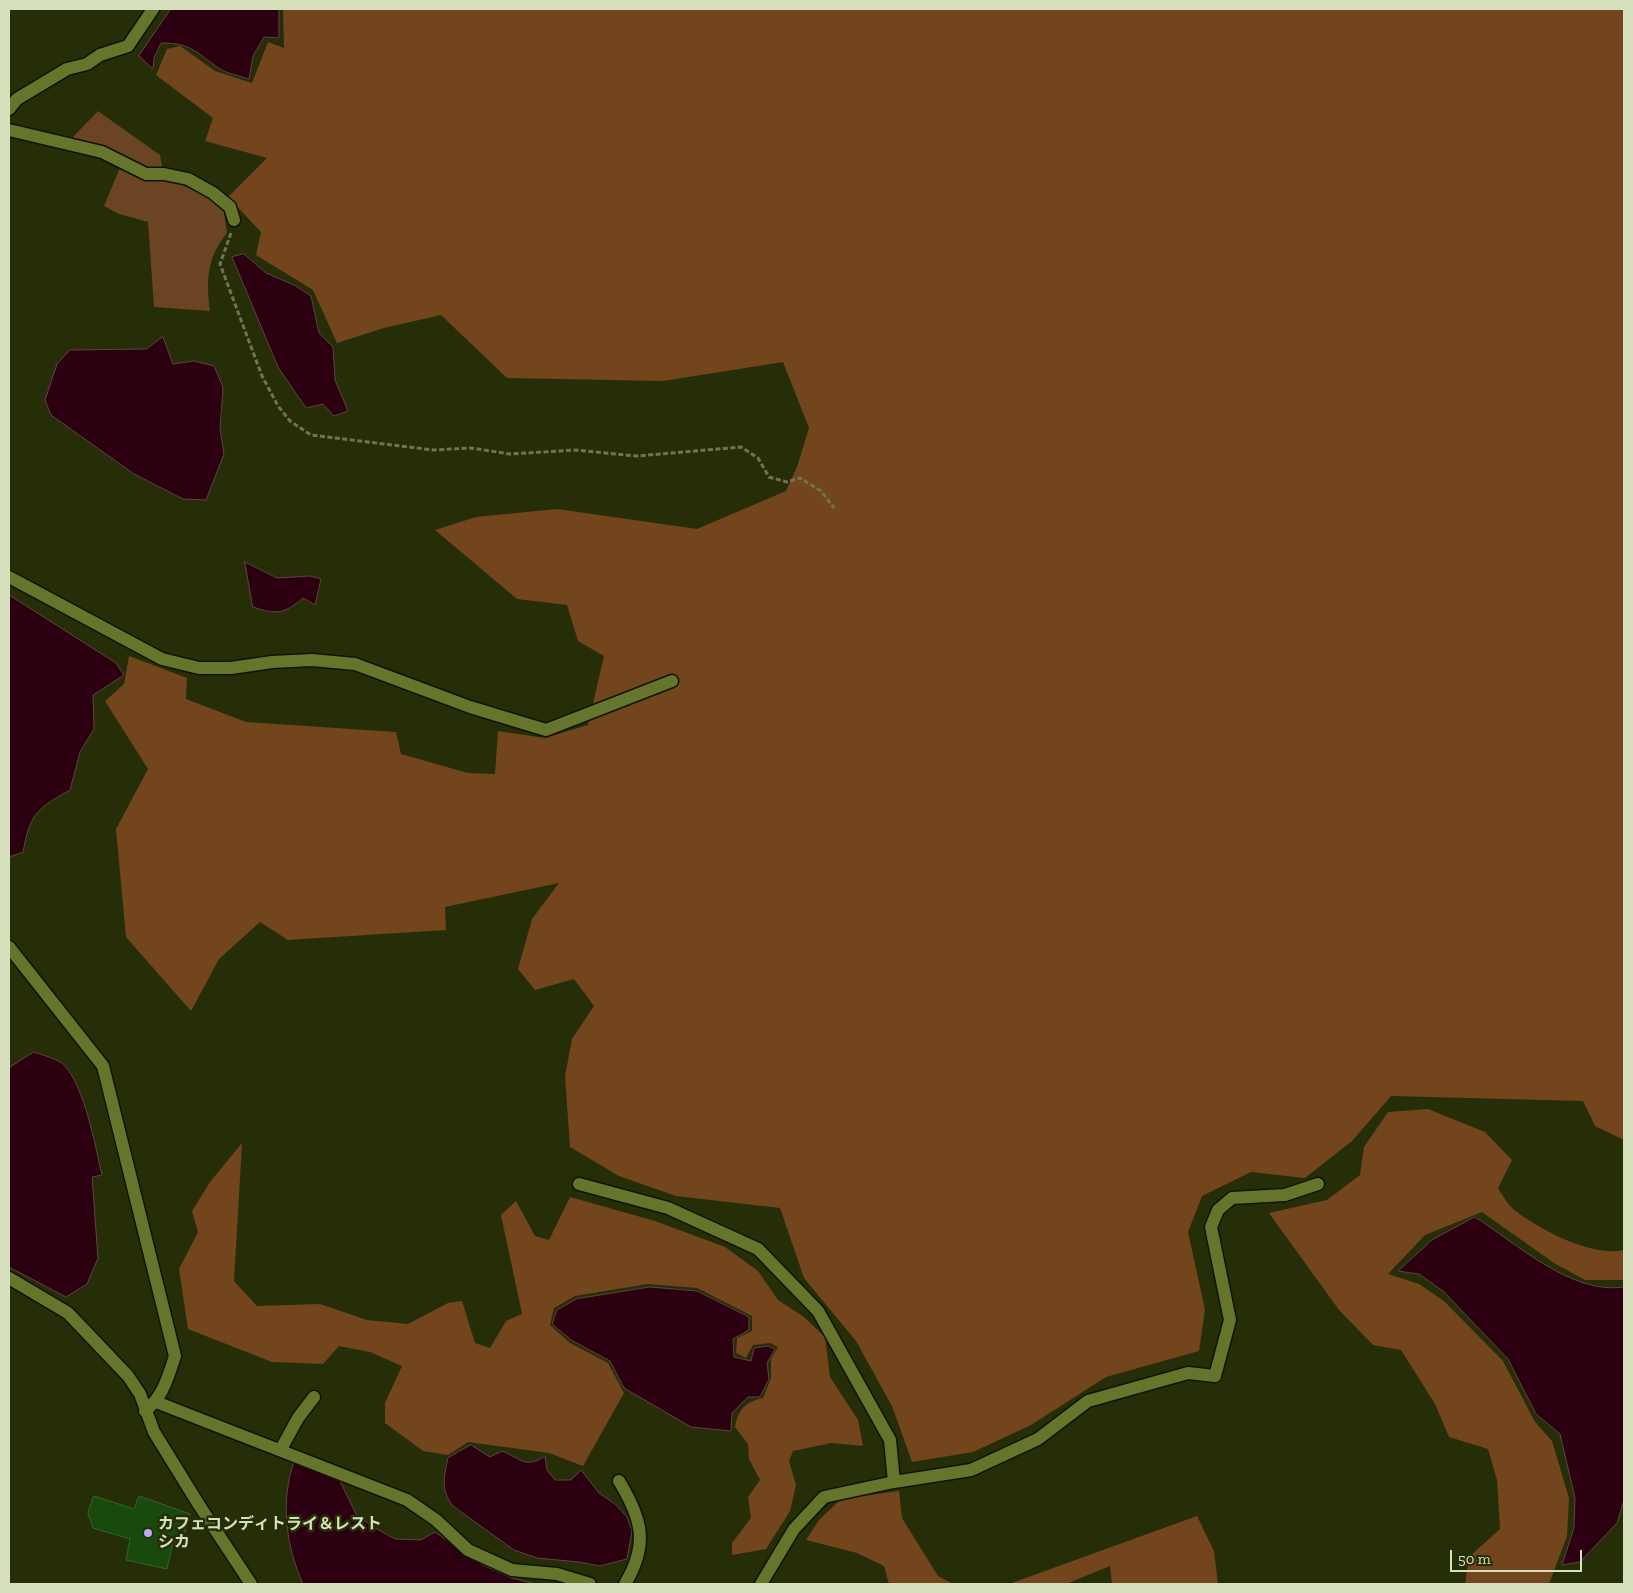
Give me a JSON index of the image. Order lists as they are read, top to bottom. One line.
{"places":["カフェコンディトライ＆レスト シカ"],"scale_bar":"50 m"}
